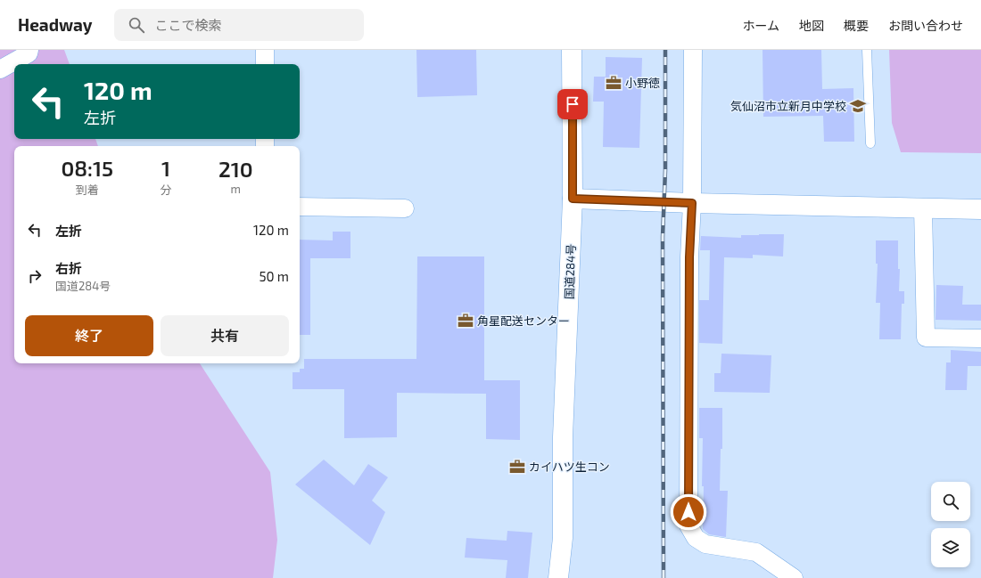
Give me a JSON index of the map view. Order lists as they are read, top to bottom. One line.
{"streets":{"main road":["国道284号"]},"places":{"office":["小野徳","角星配送センター","カイハツ生コン"],"school or university":["気仙沼市立新月中学校"]},"page":{"header":"Headway","search":"ここで検索","nav":["ホーム","地図","概要","お問い合わせ"],"turn":["120 m","左折"],"eta":["08:15","到着","1","分","210","m"],"list":[{"name":"左折","value":"120 m"},{"name":"右折","note":"国道284号","value":"50 m"}],"buttons":["終了","共有"]}}
